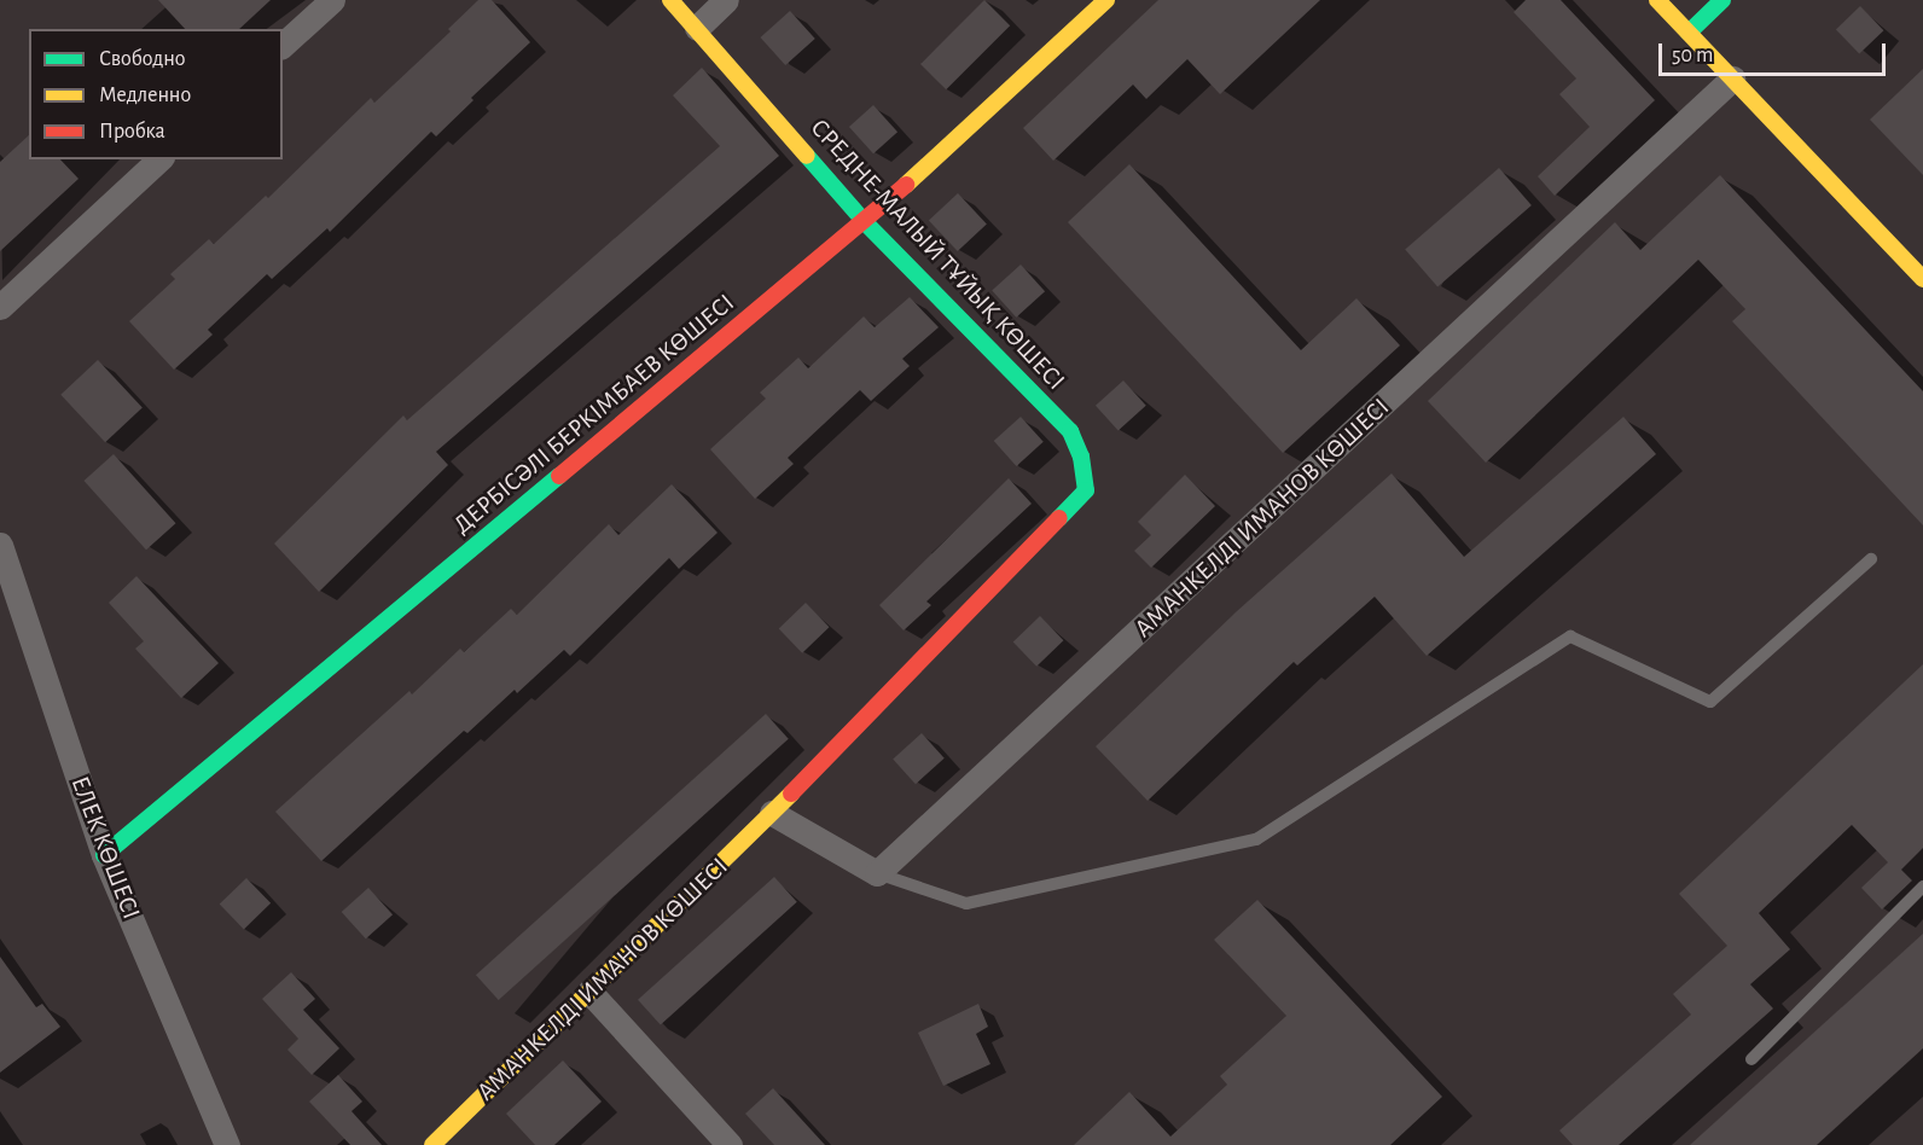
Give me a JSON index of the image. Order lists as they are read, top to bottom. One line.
{"streets":{"street":["СРЕДНЕ-МАЛЫЙ ТҰЙЫҚ КӨШЕСІ","ДЕРБІСӘЛІ БЕРКІМБАЕВ КӨШЕСІ","АМАНКЕЛДІ ИМАНОВ КӨШЕСІ","ЕЛЕК КӨШЕСІ"]},"crossings":[["СРЕДНЕ-МАЛЫЙ ТҰЙЫҚ КӨШЕСІ","ДЕРБІСӘЛІ БЕРКІМБАЕВ КӨШЕСІ"],["СРЕДНЕ-МАЛЫЙ ТҰЙЫҚ КӨШЕСІ","АМАНКЕЛДІ ИМАНОВ КӨШЕСІ"],["ДЕРБІСӘЛІ БЕРКІМБАЕВ КӨШЕСІ","ЕЛЕК КӨШЕСІ"]],"legend":["Свободно","Медленно","Пробка"],"scale_bar":"50 m"}
